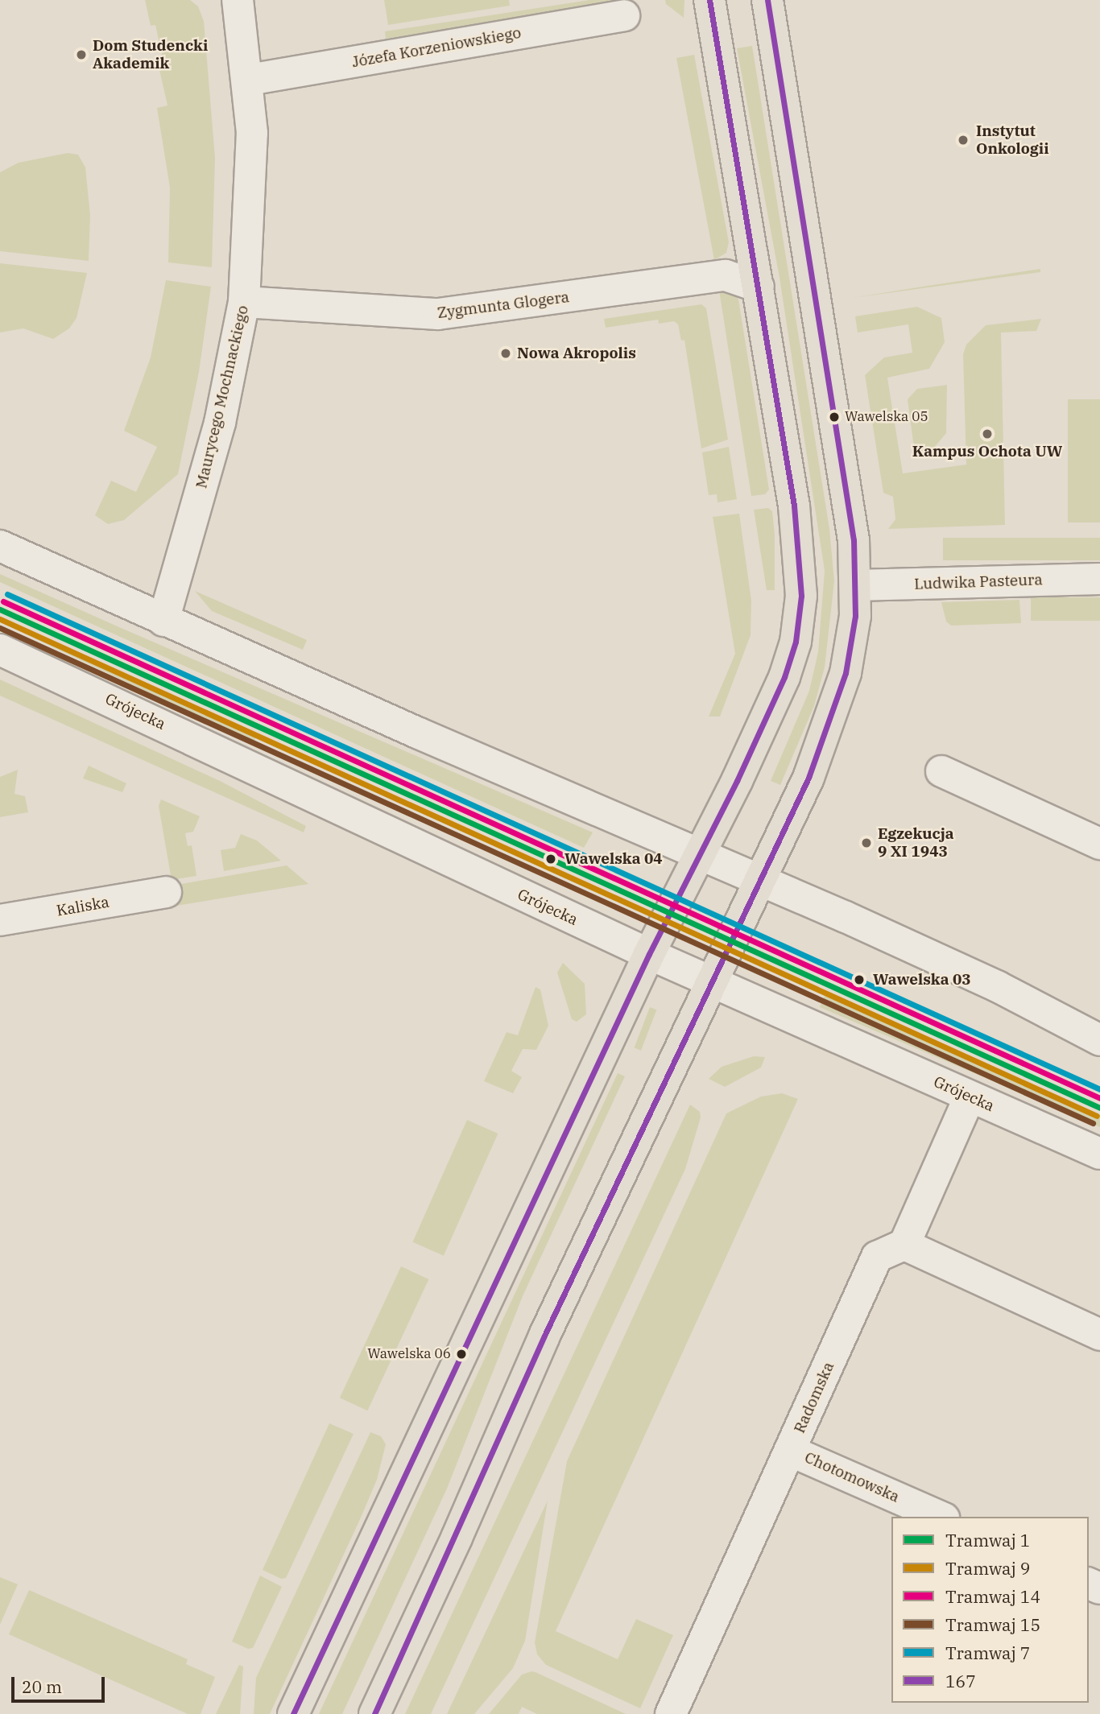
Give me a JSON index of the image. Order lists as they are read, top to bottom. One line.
{"streets":{"street":["Józefa Korzeniowskiego","Zygmunta Glogera","Maurycego Mochnackiego","Ludwika Pasteura","Grójecka","Kaliska","Radomska","Chotomowska"]},"crossings":[["Józefa Korzeniowskiego","Maurycego Mochnackiego"],["Zygmunta Glogera","Maurycego Mochnackiego"],["Radomska","Chotomowska"]],"places":["Dom Studencki Akademik","Instytut Onkologii","Nowa Akropolis","Wawelska 05","Kampus Ochota UW","Egzekucja 9 XI 1943","Wawelska 04","Wawelska 03","Wawelska 06"],"lines":["transit line 167","tram line 7","tram line 14","tram line 1","tram line 9","tram line 15"],"legend":["Tramwaj 1","Tramwaj 9","Tramwaj 14","Tramwaj 15","Tramwaj 7","167"],"scale_bar":"20 m"}
